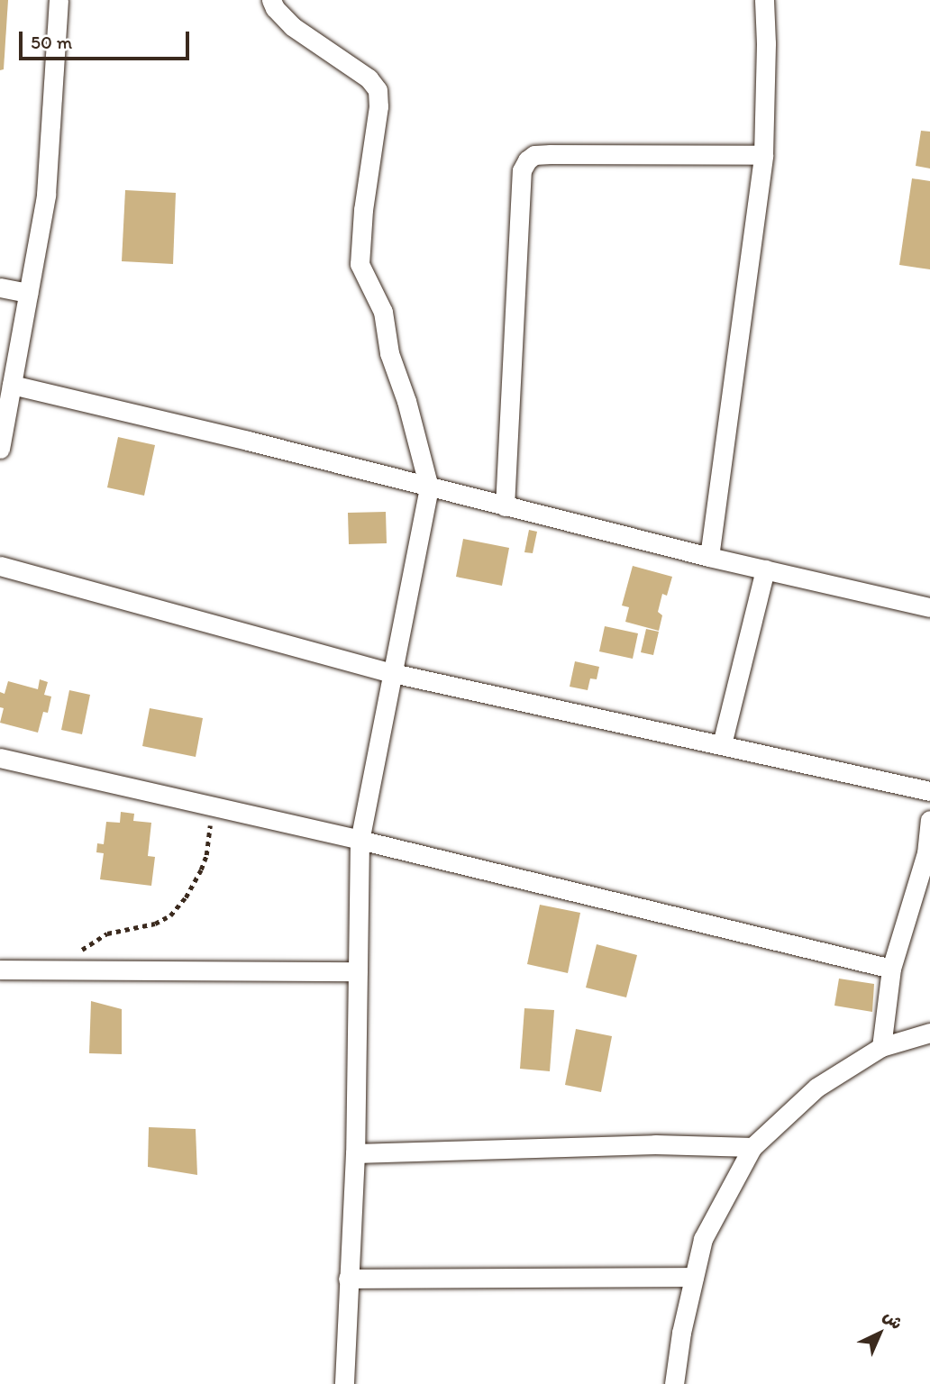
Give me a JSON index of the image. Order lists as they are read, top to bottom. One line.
{"scale_bar":"50 m","north":"top right"}
